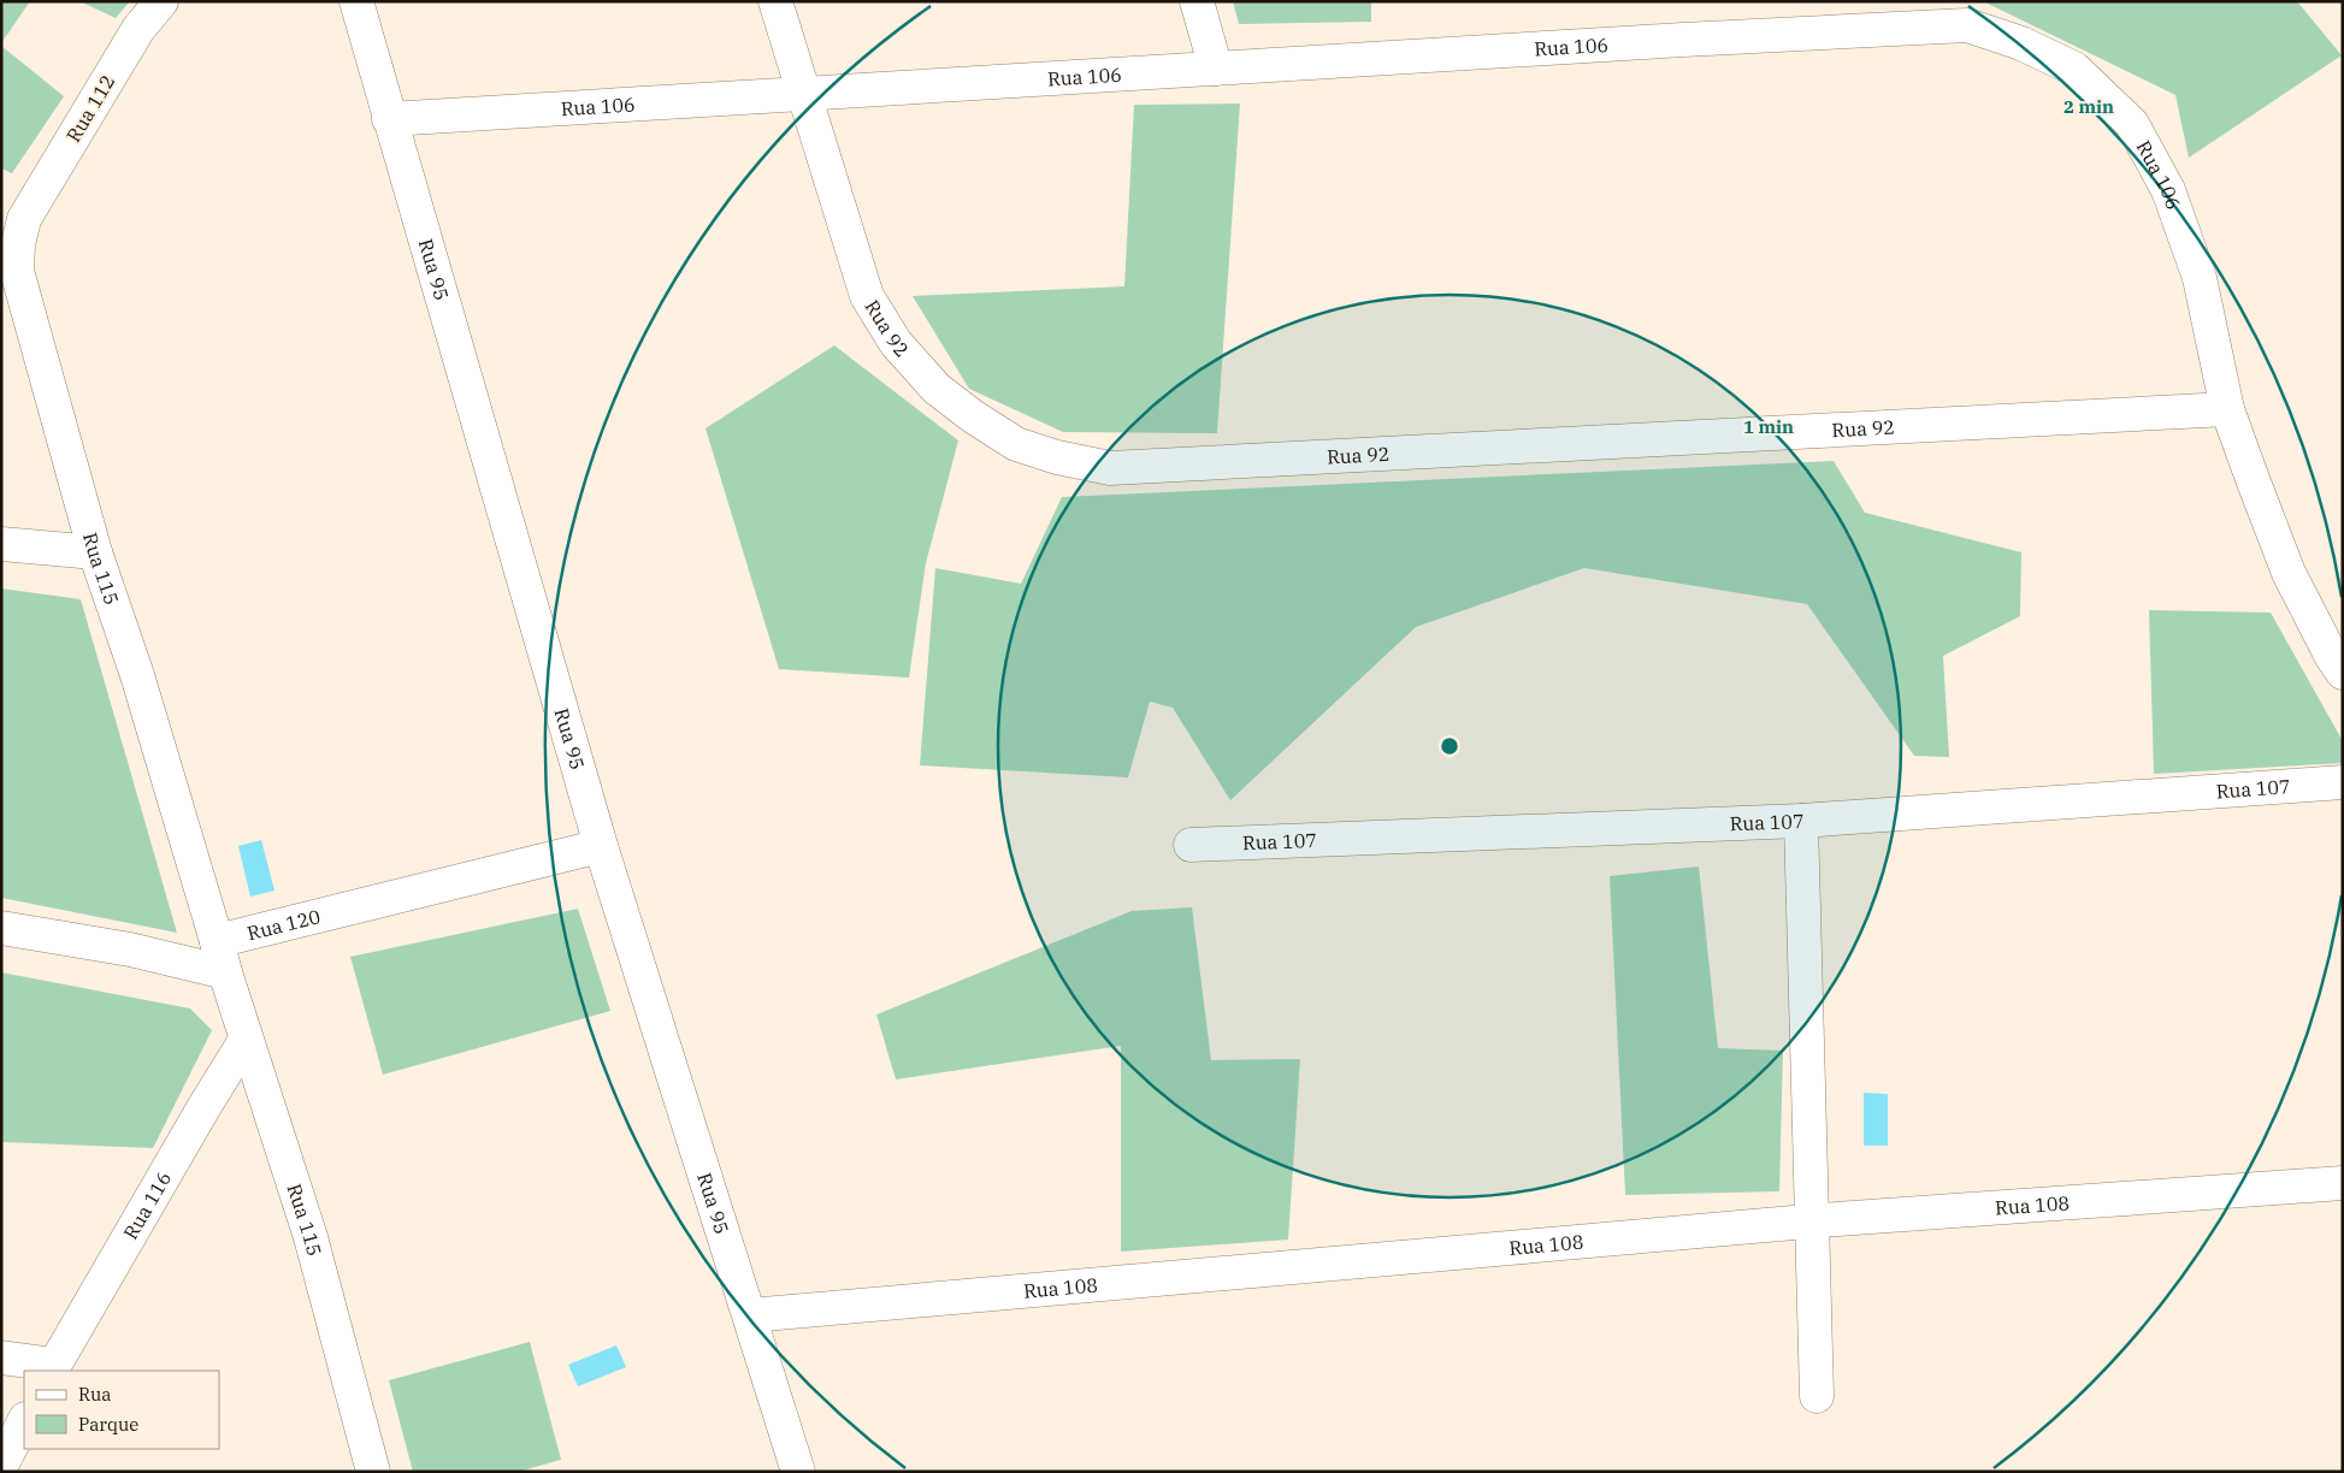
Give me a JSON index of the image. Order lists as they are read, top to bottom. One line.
{"streets":{"street":["Rua 106","Rua 112","Rua 95","Rua 92","Rua 115","Rua 107","Rua 120","Rua 116","Rua 108"]},"crossings":[["Rua 106","Rua 95"],["Rua 106","Rua 92"],["Rua 112","Rua 115"],["Rua 95","Rua 120"],["Rua 95","Rua 108"],["Rua 115","Rua 120"],["Rua 115","Rua 116"]],"legend":["Rua","Parque"],"rings":["2 min","1 min"]}
